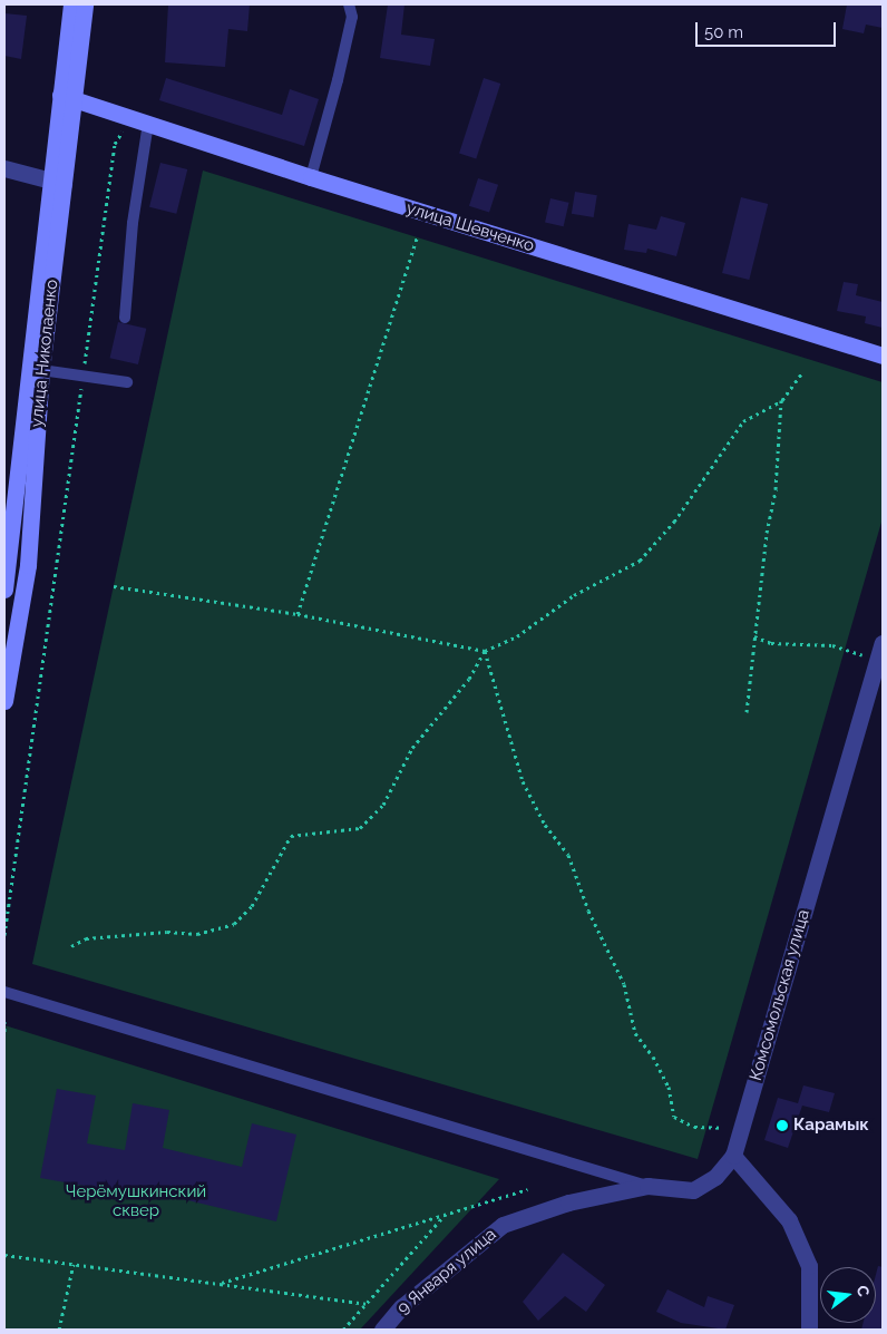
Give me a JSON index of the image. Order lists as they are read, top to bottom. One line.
{"streets":{"main road":["улица Шевченко","улица Николаенко"],"street":["Комсомольская улица","9 Января улица"]},"crossings":[["улица Шевченко","улица Николаенко"],["Комсомольская улица","9 Января улица"]],"parks":["Черёмушкинский сквер"],"places":["Карамык"],"scale_bar":"50 m","north":"right"}
